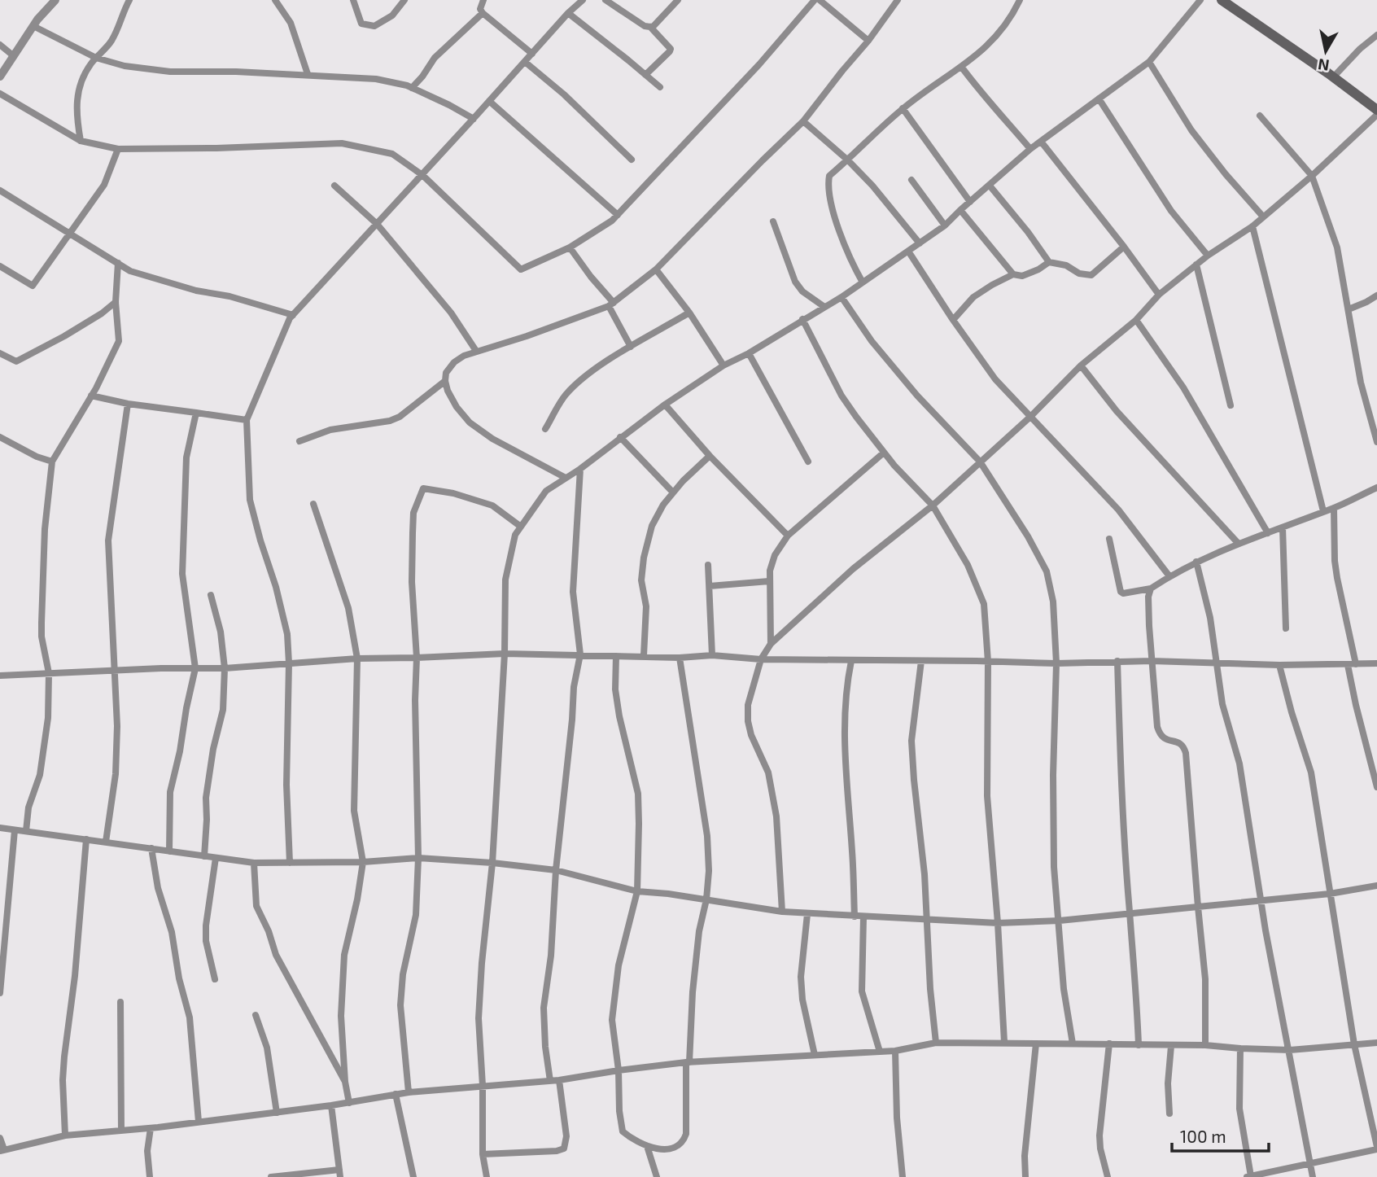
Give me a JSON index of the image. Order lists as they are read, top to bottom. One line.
{"scale_bar":"100 m","north":"bottom"}
